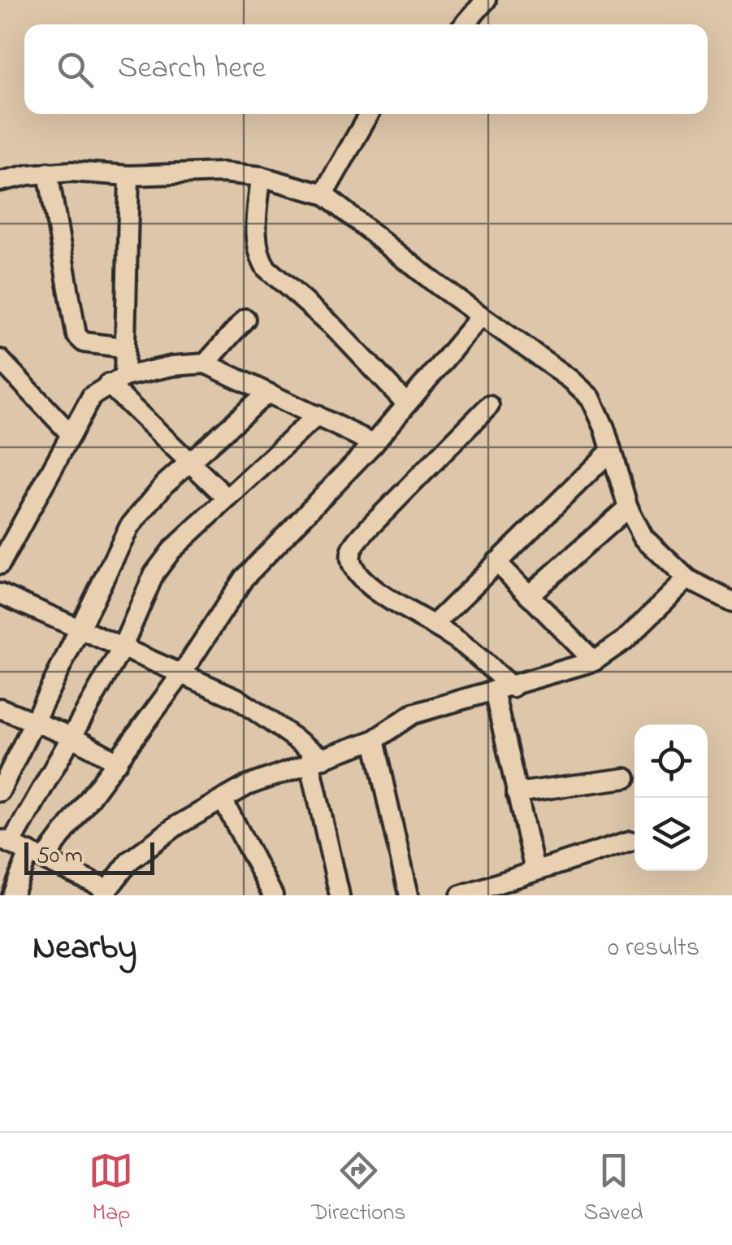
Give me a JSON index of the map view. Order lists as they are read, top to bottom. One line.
{"scale_bar":"50 m","page":{"search":"Search here","scale":"50 m","heading":["Nearby","0 results"],"nav":["Map","Directions","Saved"]}}
